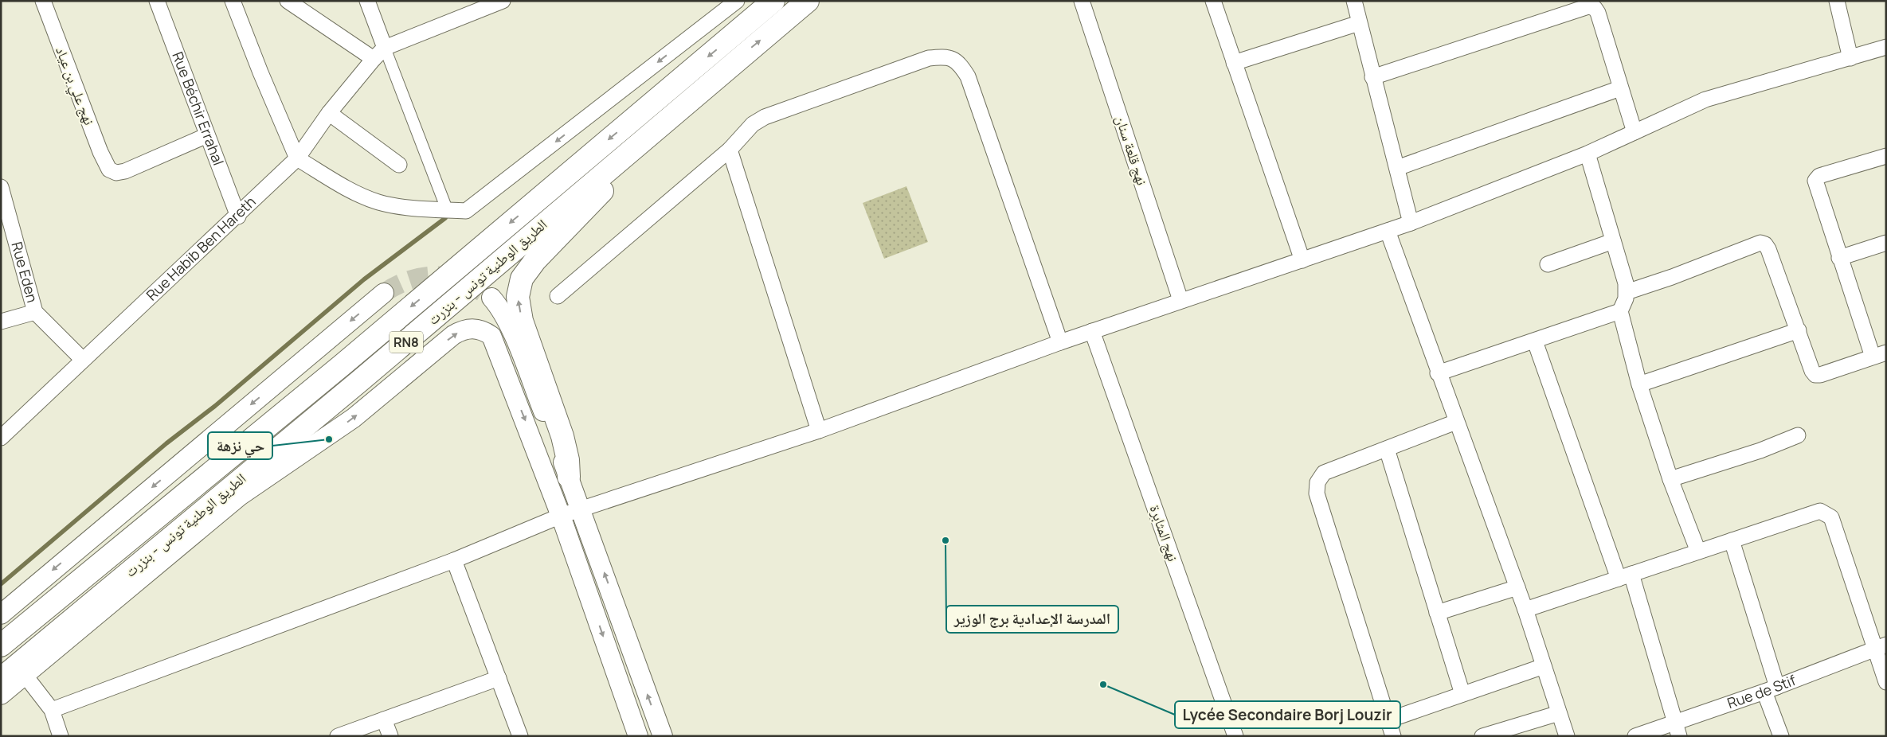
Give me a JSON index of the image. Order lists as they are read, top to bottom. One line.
{"streets":{"highway":["الطريق الوطنية تونس - بنزرت","RN8"],"street":["نهج علي بن عياد","Rue Béchir Errahal","نهج قلعة سنان","Rue Habib Ben Hareth","Rue Eden","نهج المثابرة","Rue de Stif"]},"crossings":[["نهج علي بن عياد","Rue Béchir Errahal"],["Rue Béchir Errahal","Rue Habib Ben Hareth"],["الطريق الوطنية تونس - بنزرت","RN8"]],"places":["حي نزهة","المدرسة الإعدادية برج الوزير","Lycée Secondaire Borj Louzir"]}
